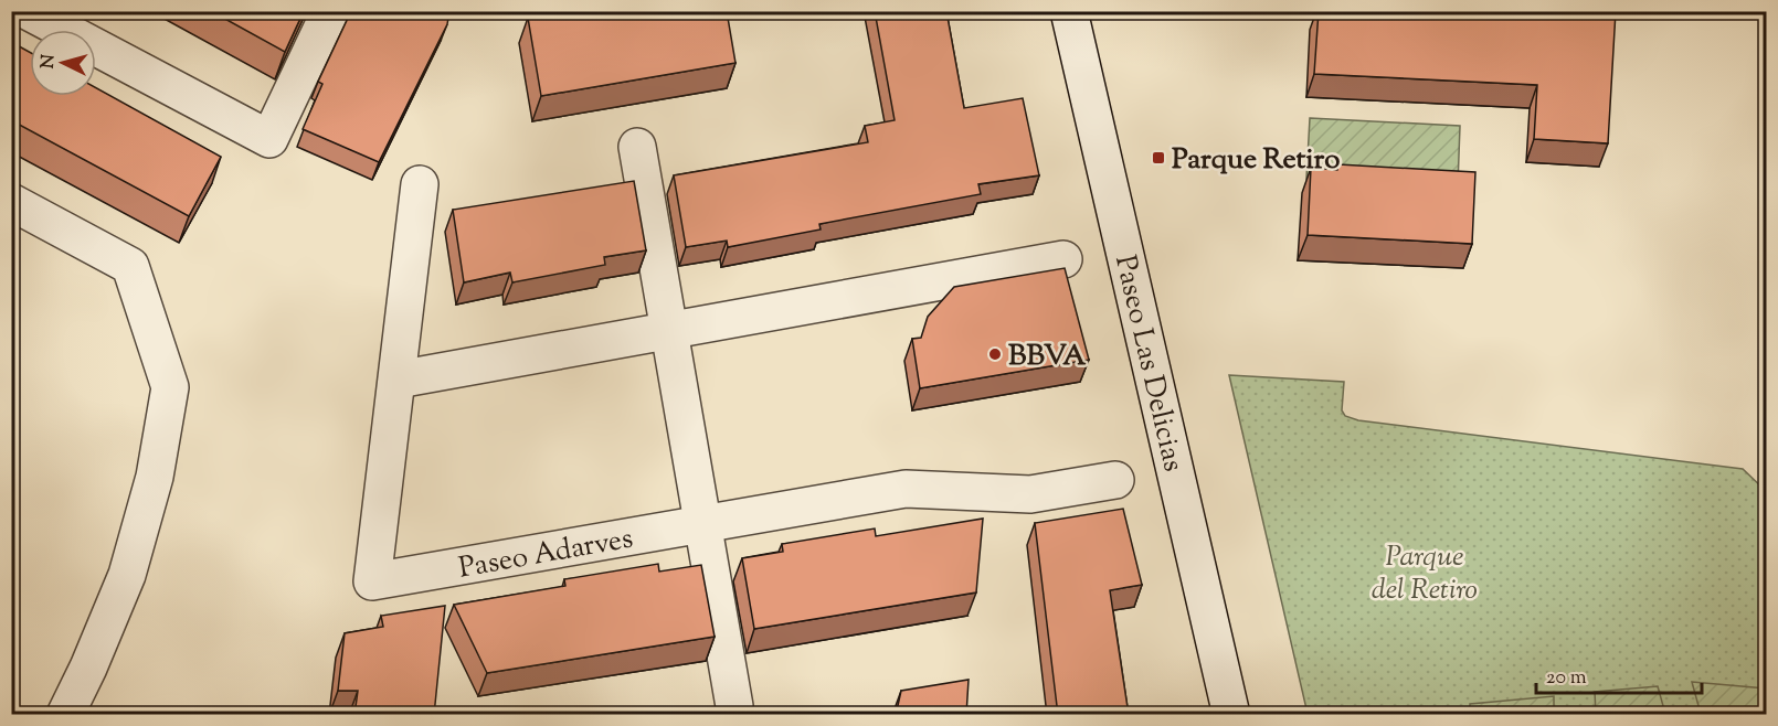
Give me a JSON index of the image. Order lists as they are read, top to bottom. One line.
{"streets":{"street":["Paseo Las Delicias","Paseo Adarves"]},"parks":["Parque del Retiro"],"places":{"transit":["Parque Retiro"],"other":["BBVA"]},"scale_bar":"20 m","north":"left"}
